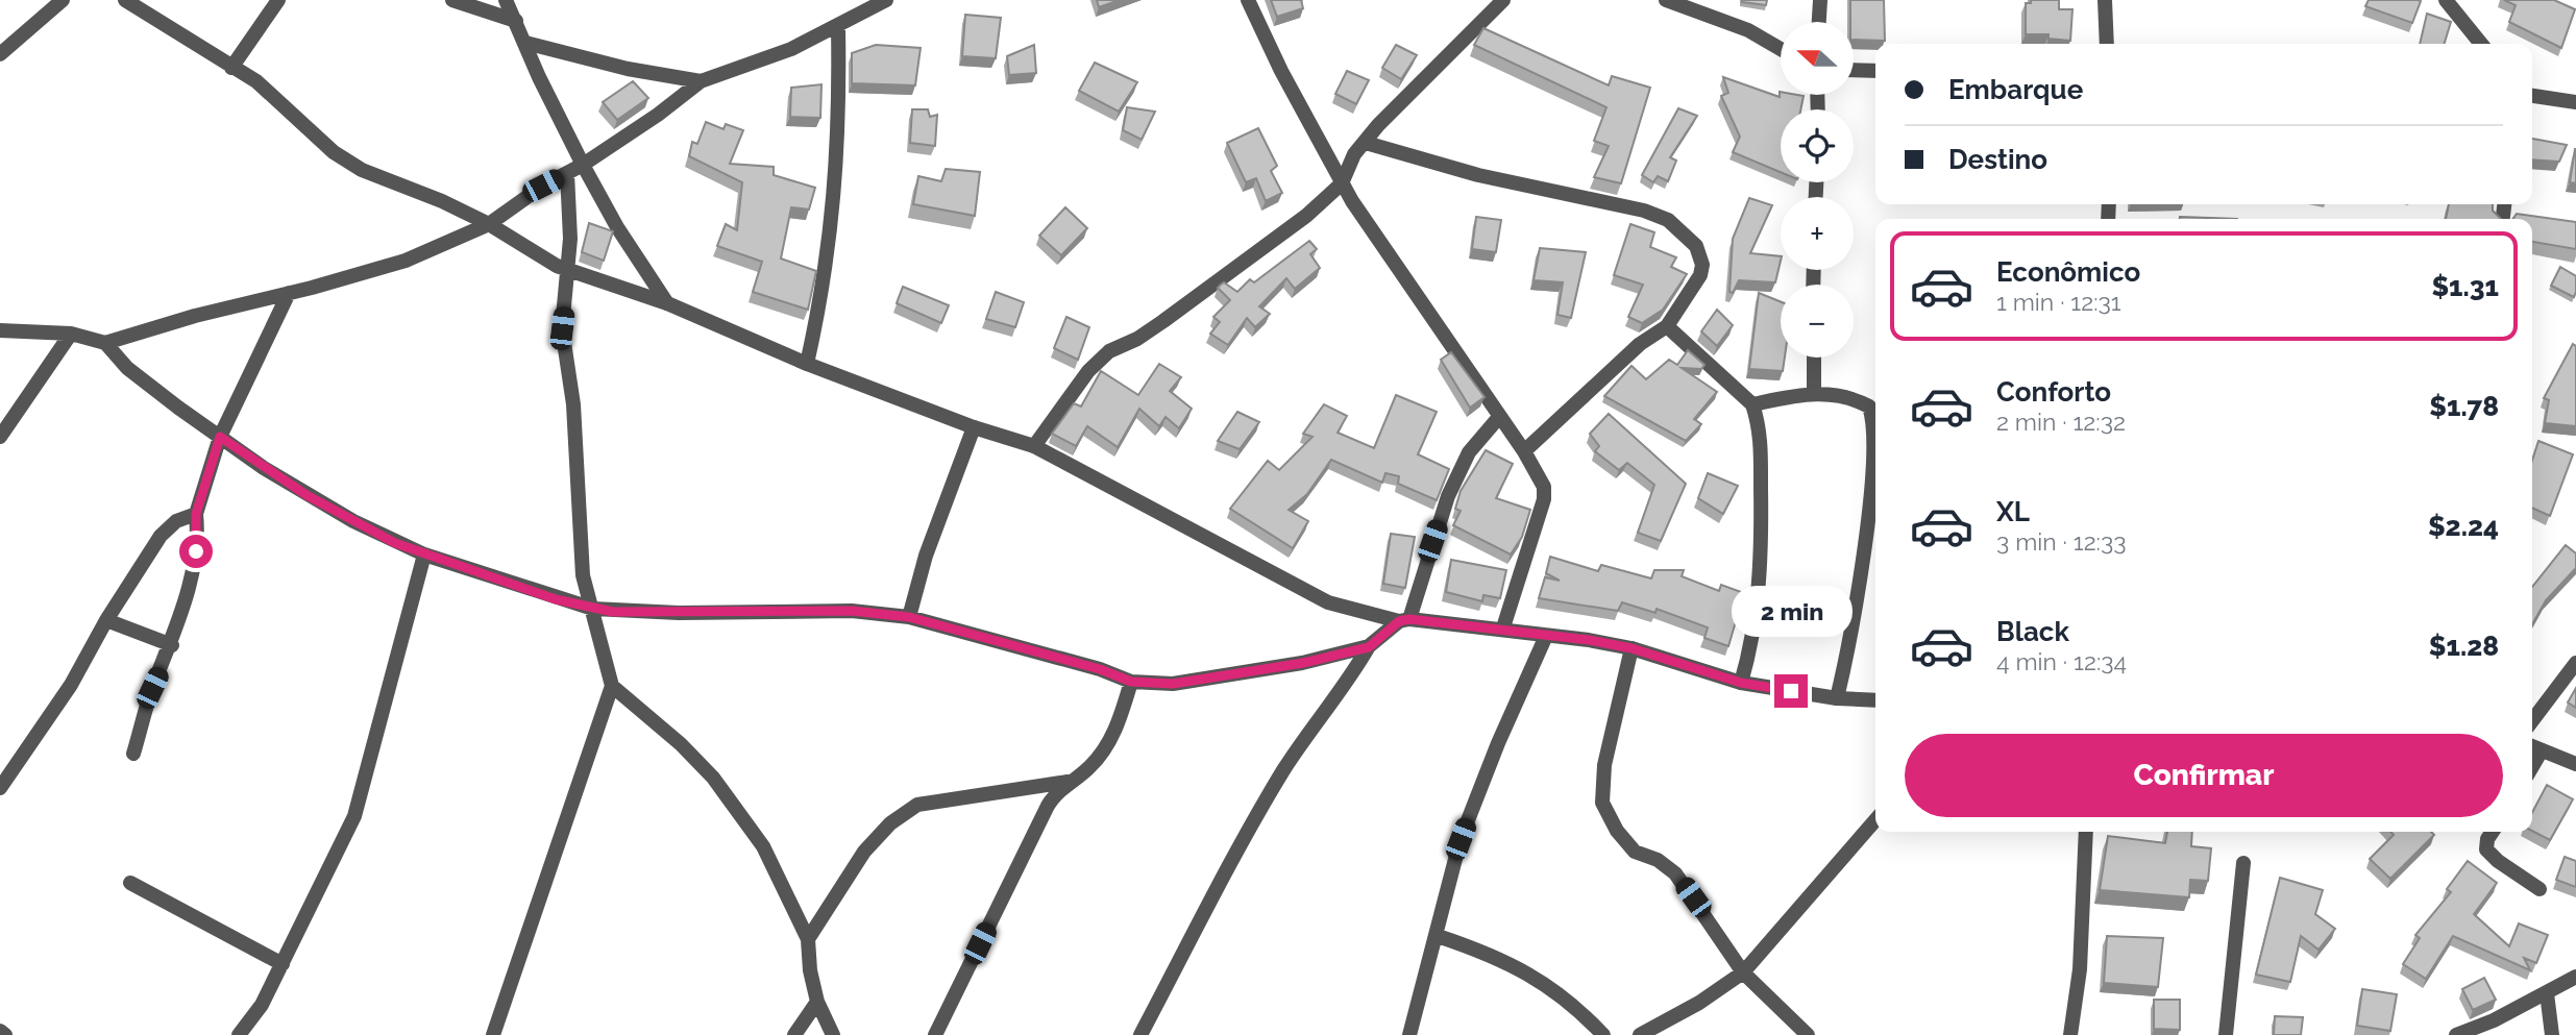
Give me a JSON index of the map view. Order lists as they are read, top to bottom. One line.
{"north":"left","page":{"map_buttons":["+","−"],"banner":["Embarque","Destino"],"list":[{"name":"Econômico","note":"1 min · 12:31","value":"$1.31"},{"name":"Conforto","note":"2 min · 12:32","value":"$1.78"},{"name":"XL","note":"3 min · 12:33","value":"$2.24"},{"name":"Black","note":"4 min · 12:34","value":"$1.28"}],"bubble":"2 min","buttons":"Confirmar"}}
